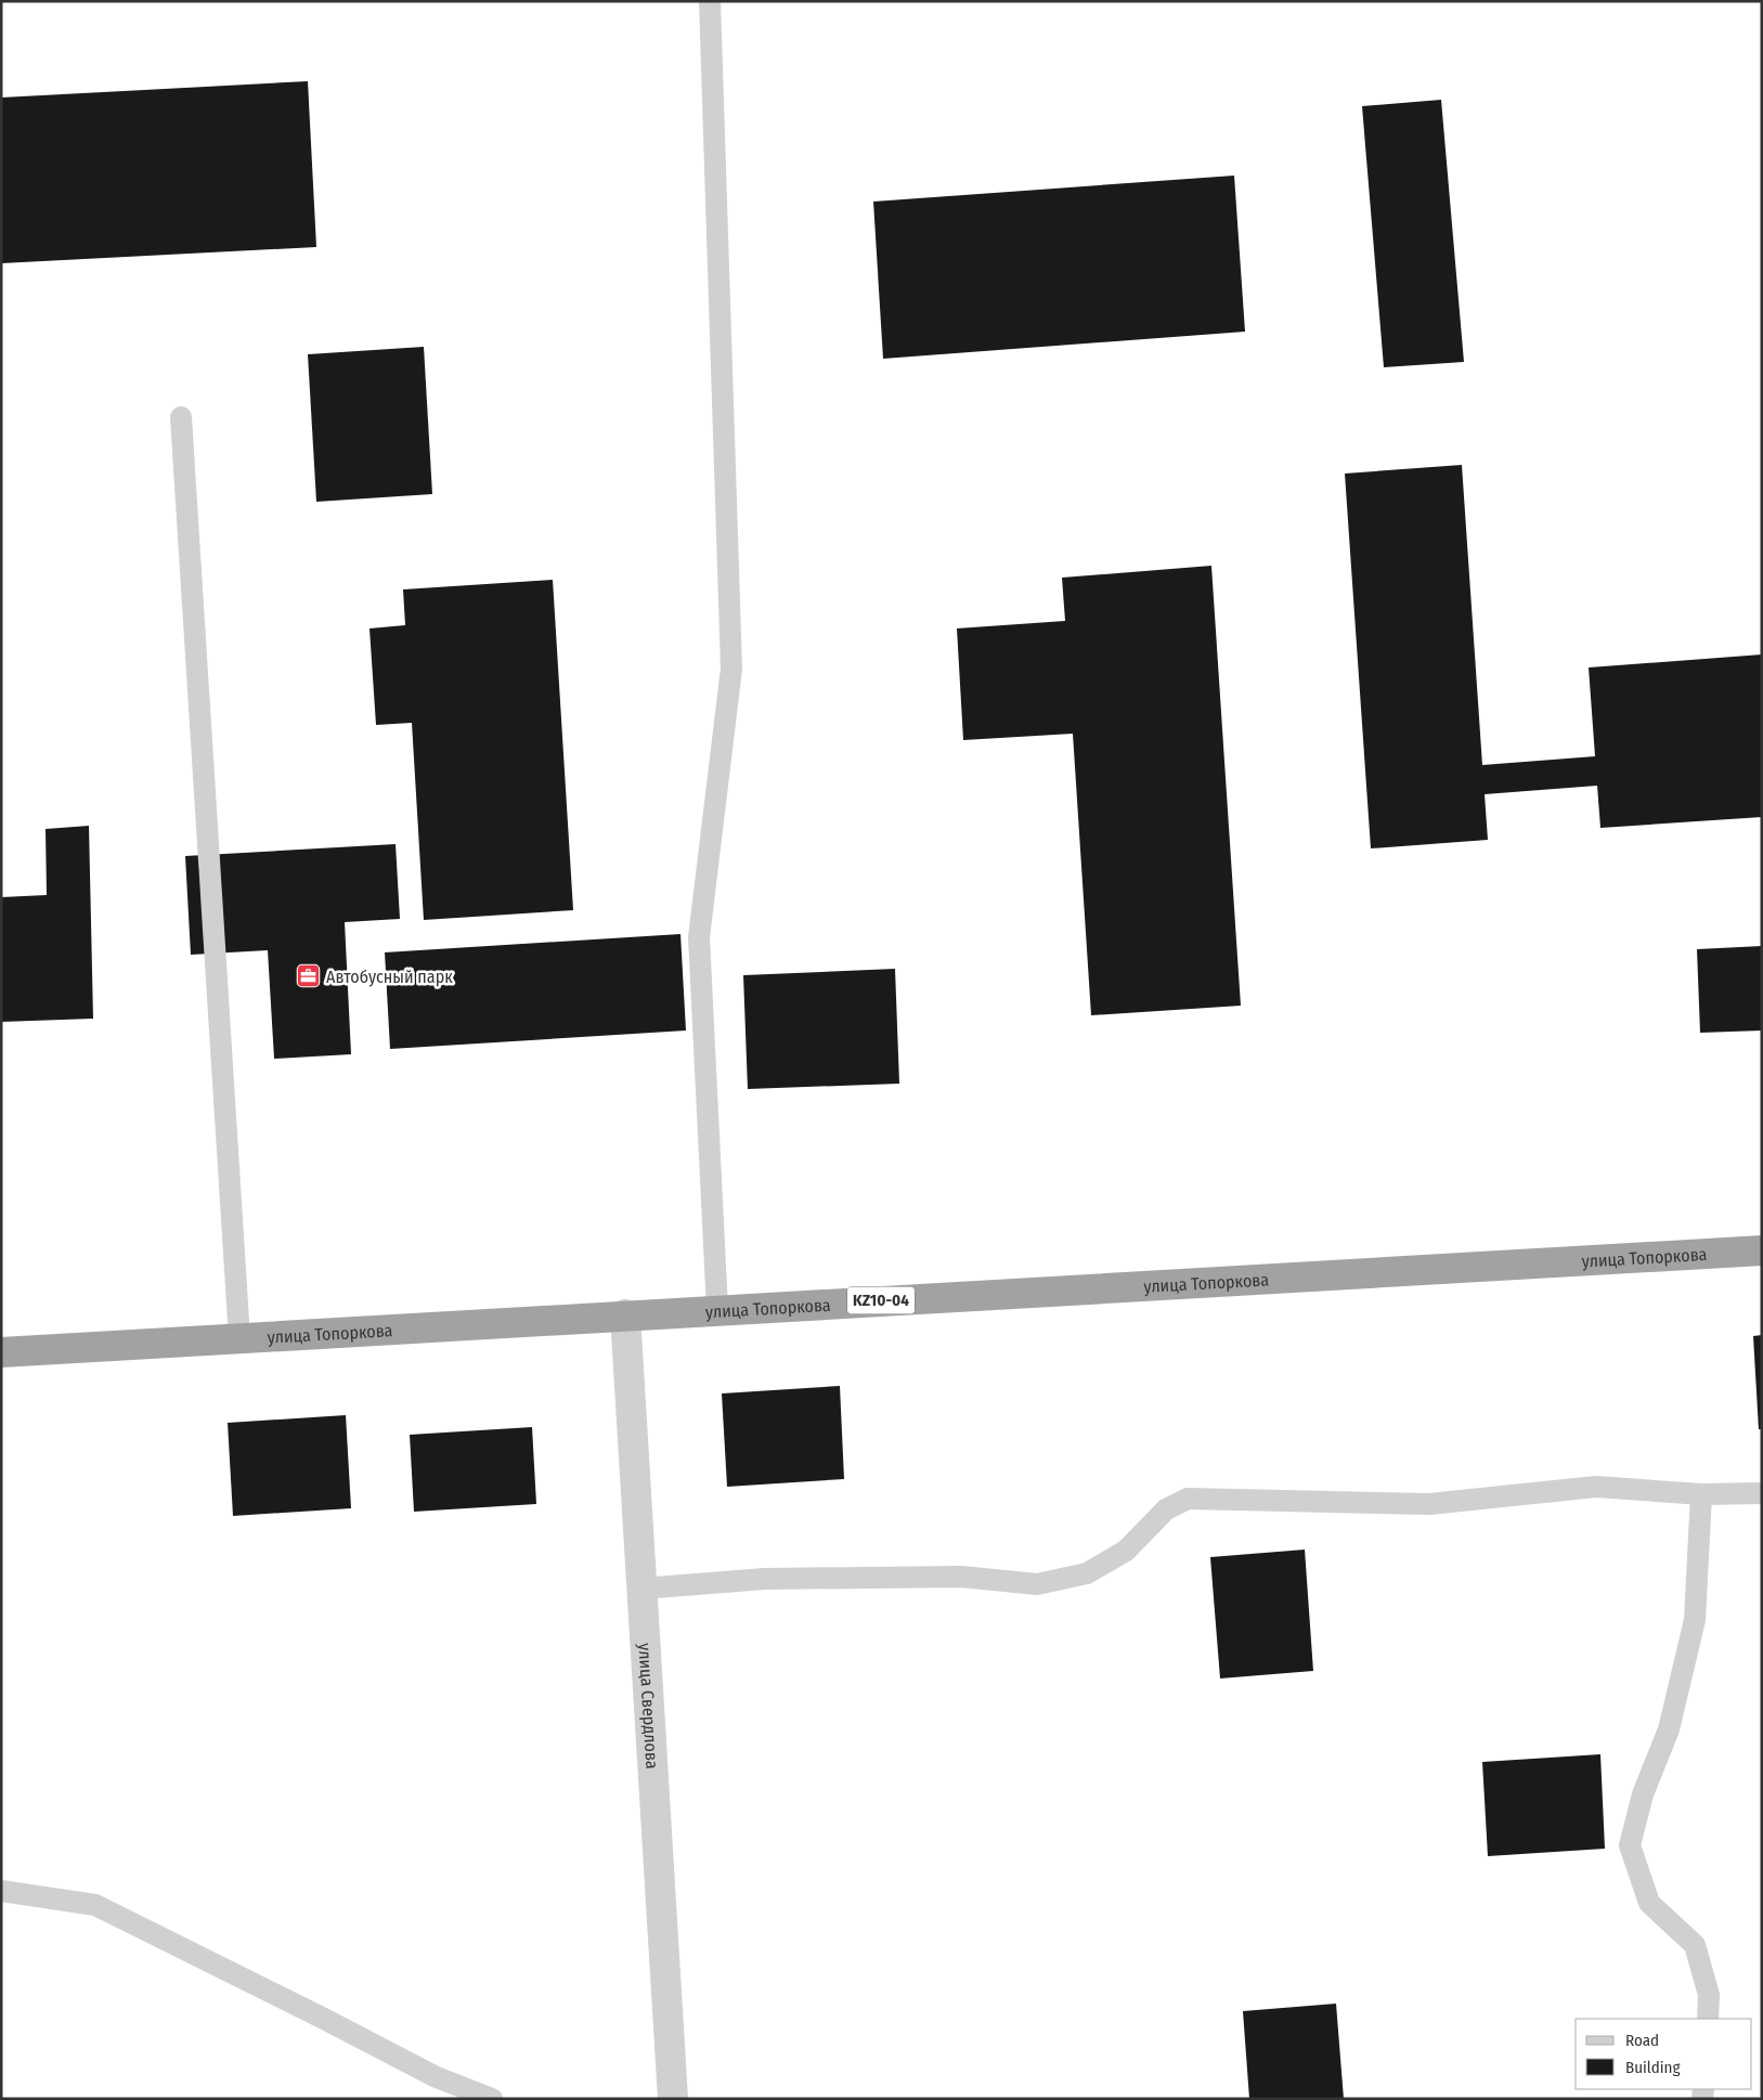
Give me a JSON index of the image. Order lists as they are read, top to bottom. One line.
{"streets":{"highway":["улица Топоркова","KZ10-04"],"street":["улица Свердлова"]},"crossings":[["улица Топоркова","улица Свердлова"]],"places":{"office":["Автобусный парк"]},"legend":["Road","Building"]}
